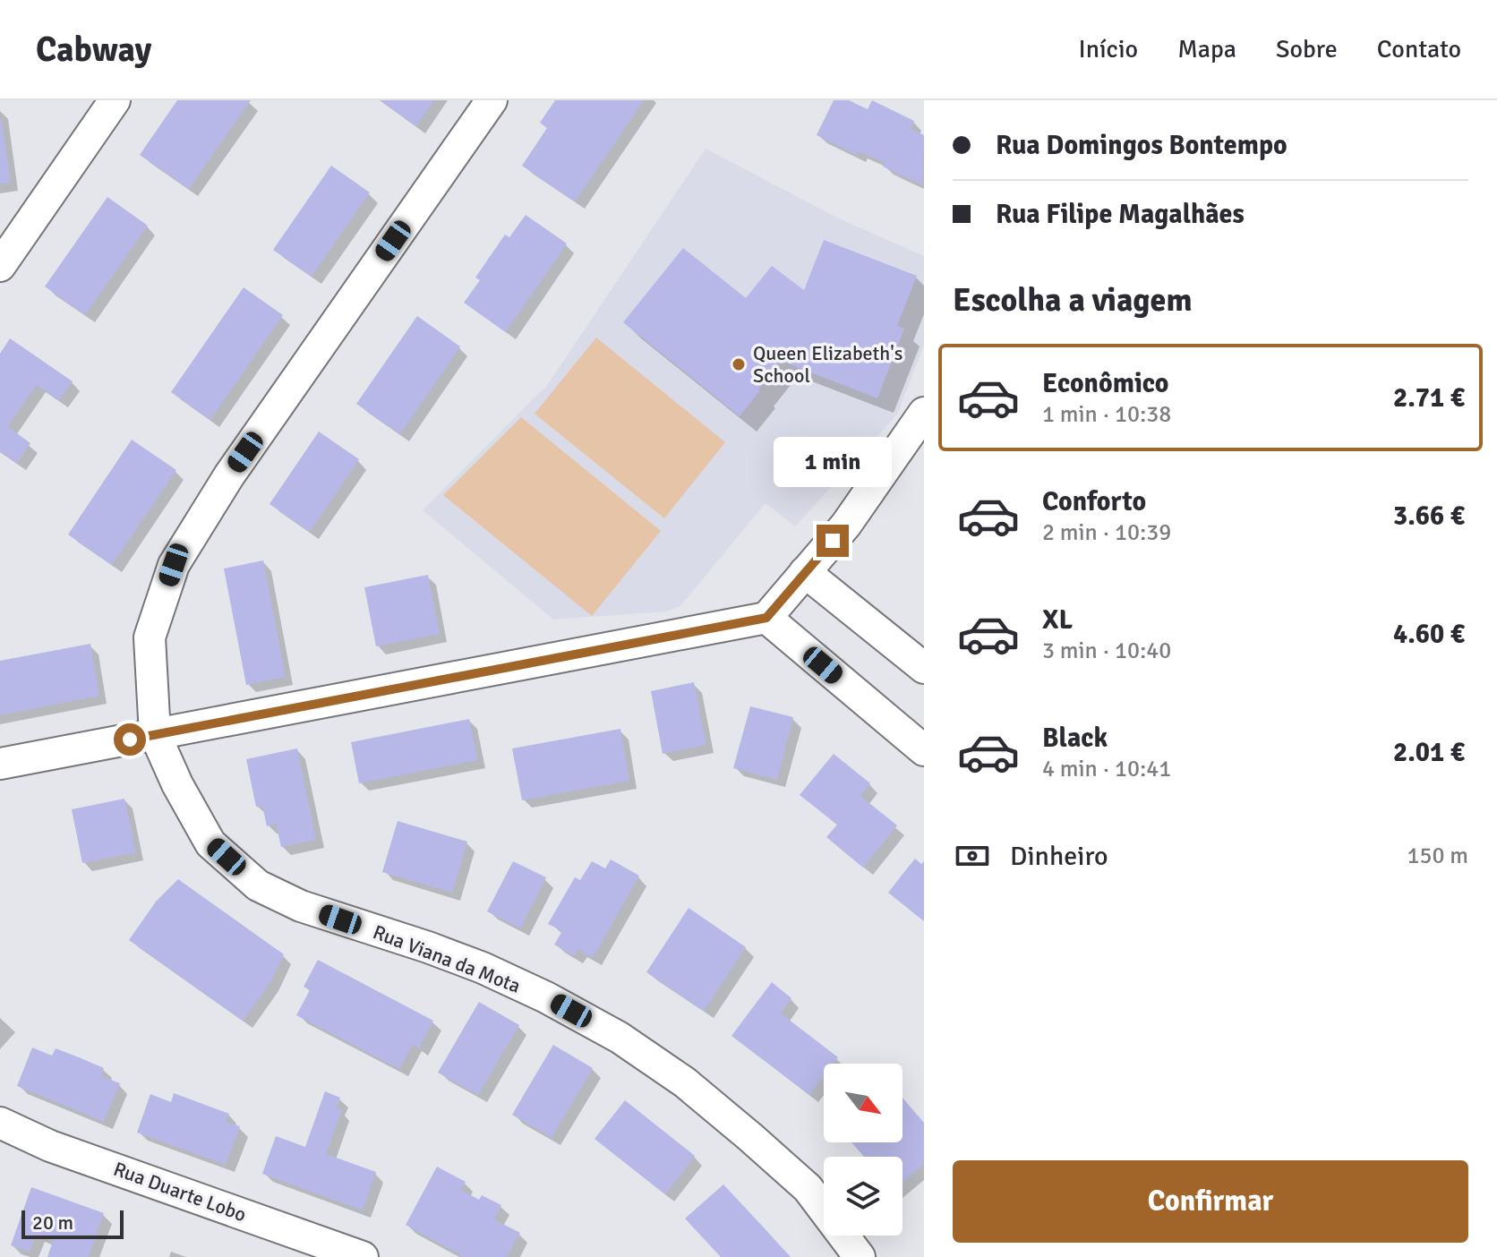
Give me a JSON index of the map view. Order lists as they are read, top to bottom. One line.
{"streets":{"street":["Rua Viana da Mota","Rua Duarte Lobo"]},"places":["Queen Elizabeth's School"],"scale_bar":"20 m","north":"bottom right","page":{"header":"Cabway","nav":["Início","Mapa","Sobre","Contato"],"banner":["Rua Domingos Bontempo","Rua Filipe Magalhães"],"heading":"Escolha a viagem","list":[{"name":"Econômico","note":"1 min · 10:38","value":"2.71 €"},{"name":"Conforto","note":"2 min · 10:39","value":"3.66 €"},{"name":"XL","note":"3 min · 10:40","value":"4.60 €"},{"name":"Black","note":"4 min · 10:41","value":"2.01 €"}],"bubble":"1 min","pay":["Dinheiro","150 m"],"buttons":"Confirmar","scale":"20 m"}}
